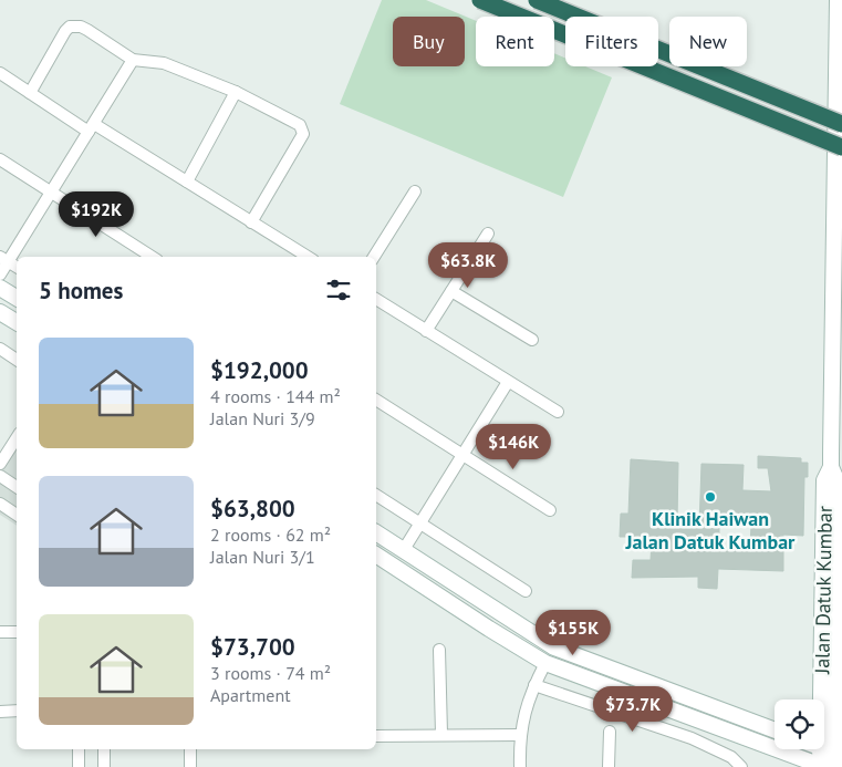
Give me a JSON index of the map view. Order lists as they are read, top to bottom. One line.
{"streets":{"main road":["Jalan Datuk Kumbar"]},"places":["Klinik Haiwan Jalan Datuk Kumbar"],"page":{"chip":["Buy","Rent","Filters","New"],"price":["$192K","$63.8K","$146K","$155K","$73.7K"],"heading":"5 homes","list":[{"name":"$192,000","note":"4 rooms · 144 m² · Jalan Nuri 3/9"},{"name":"$63,800","note":"2 rooms · 62 m² · Jalan Nuri 3/1"},{"name":"$73,700","note":"3 rooms · 74 m² · Apartment"}]}}
